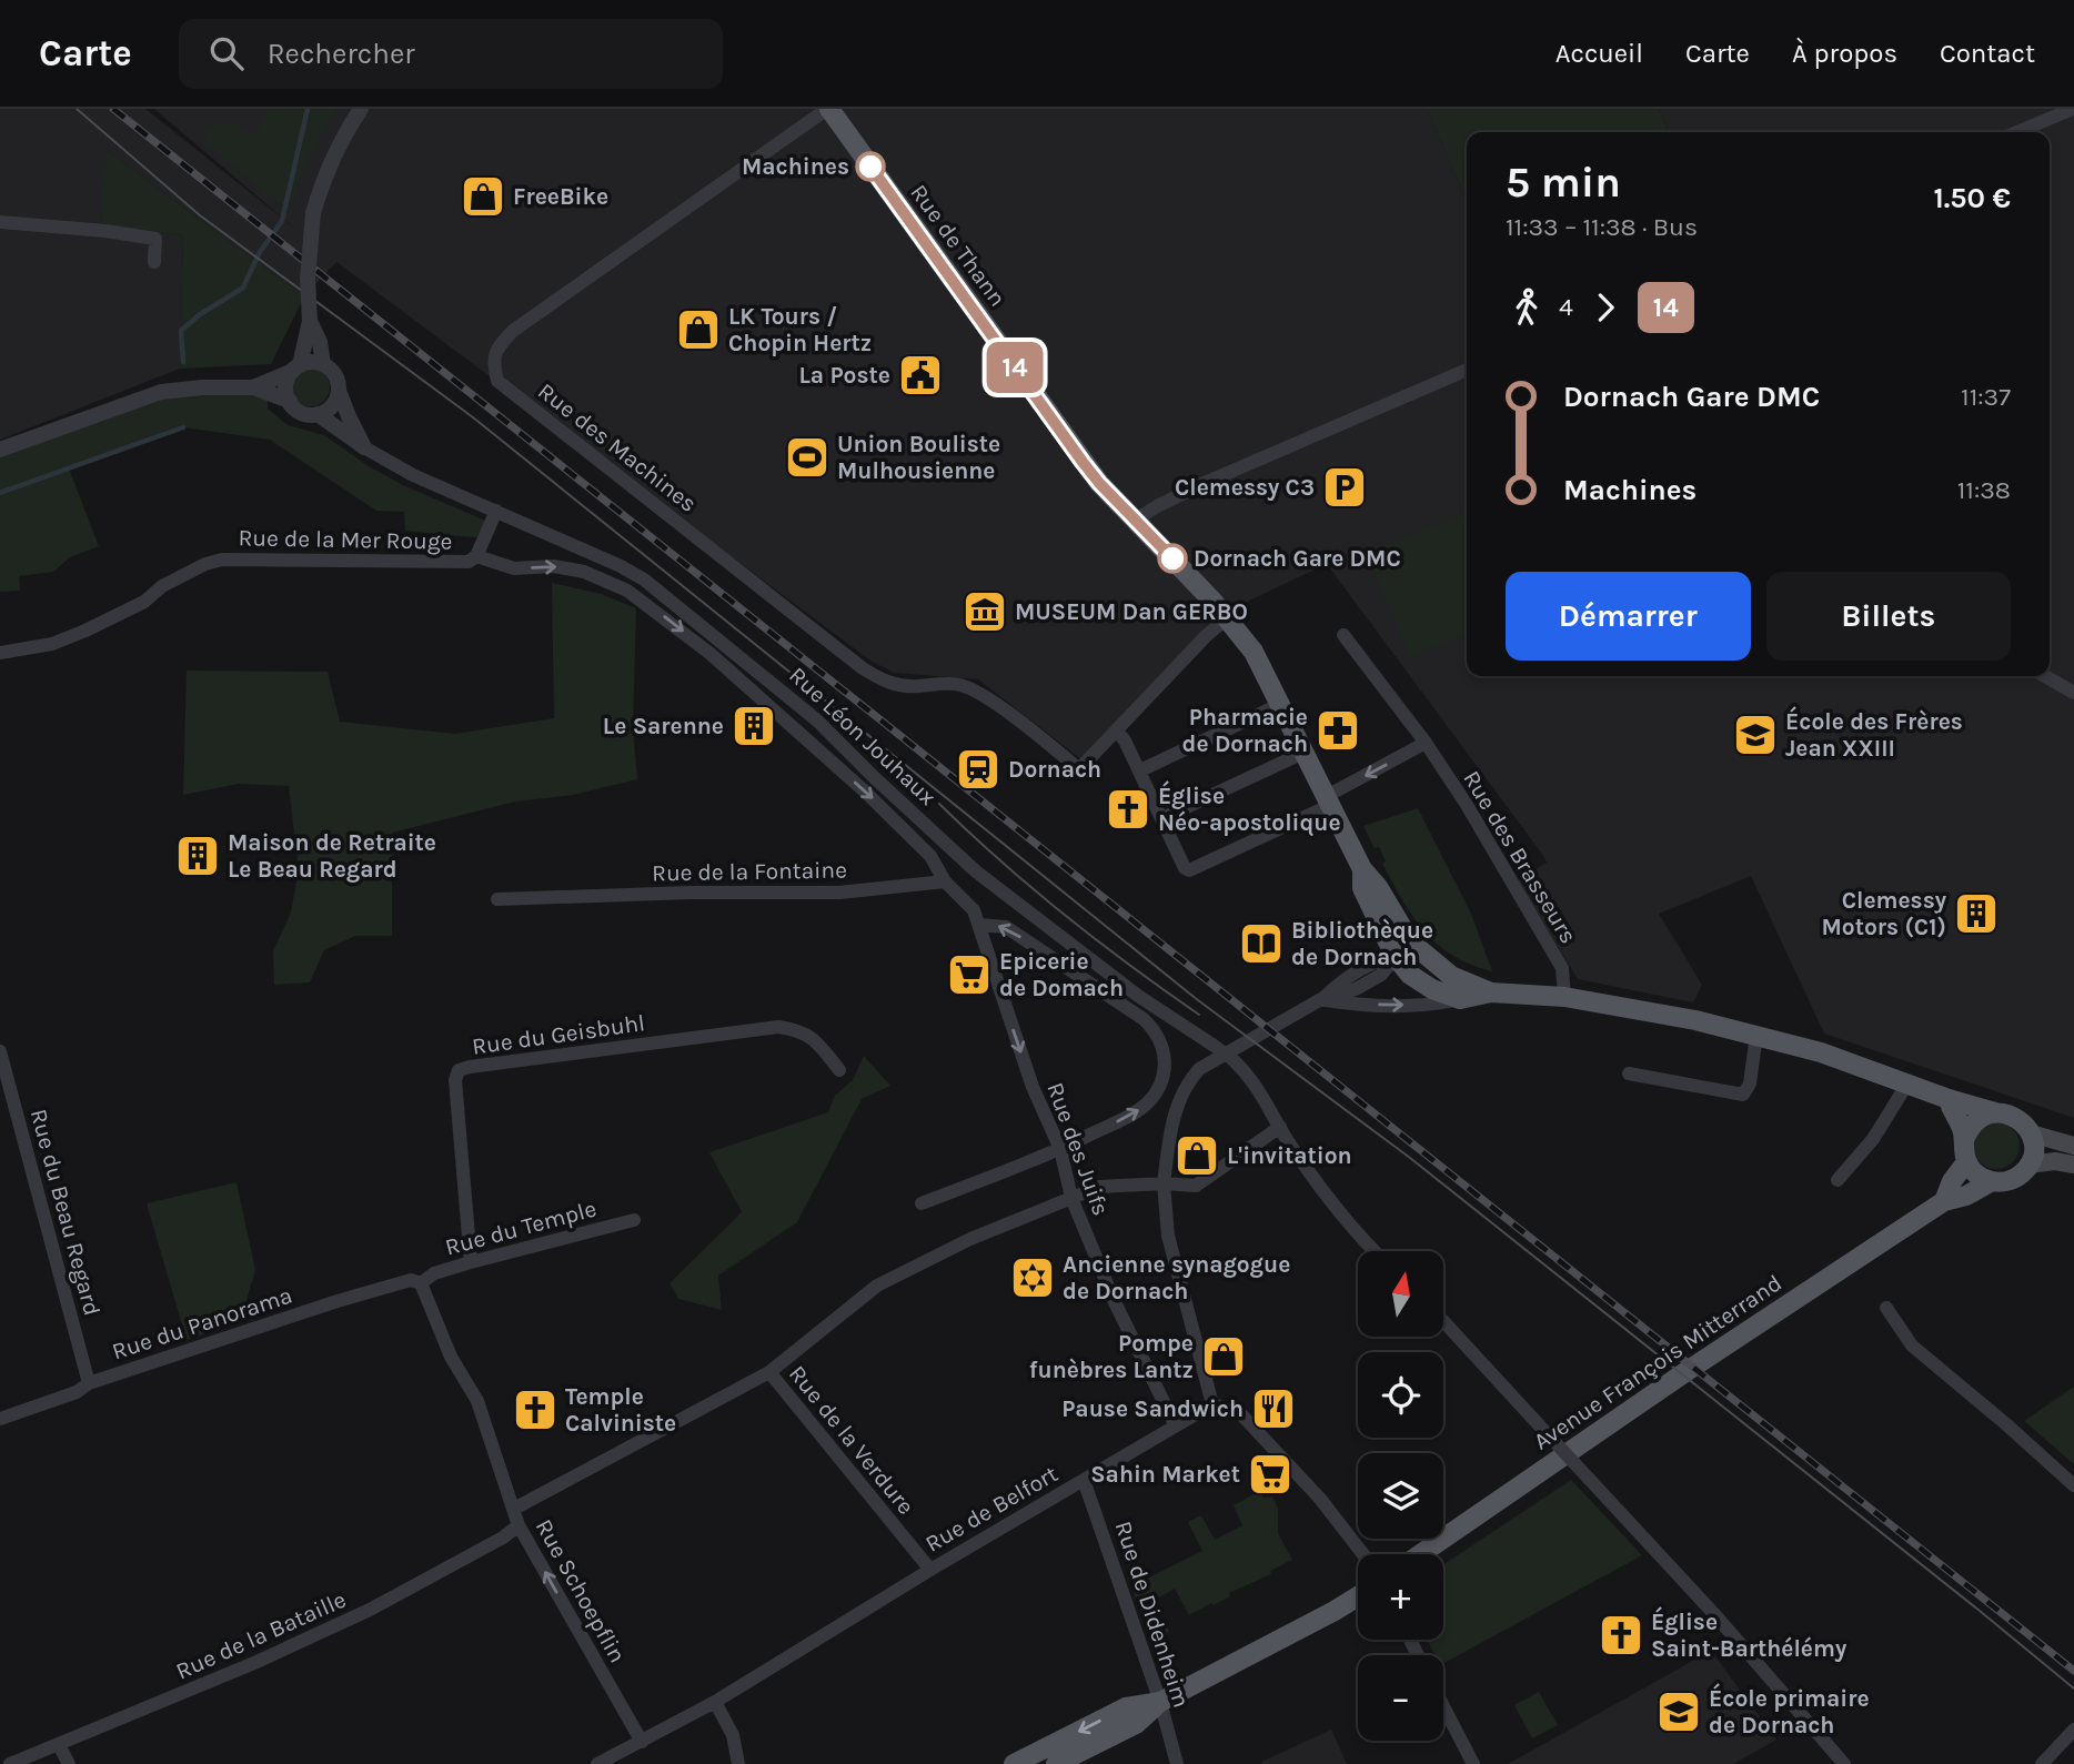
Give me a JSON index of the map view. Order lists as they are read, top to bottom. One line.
{"streets":{"main road":["Rue de Thann","Avenue François Mitterrand"],"street":["Rue des Machines","Rue de la Mer Rouge","Rue Léon Jouhaux","Rue des Brasseurs","Rue de la Fontaine","Rue du Geisbuhl","Rue des Juifs","Rue du Beau Regard","Rue du Temple","Rue du Panorama","Rue de la Verdure","Rue de Belfort","Rue Schoepflin","Rue de Didenheim","Rue de la Bataille"]},"crossings":[["Rue de Thann","Rue des Machines"],["Rue de la Mer Rouge","Rue Léon Jouhaux"],["Rue de la Mer Rouge","Rue de la Fontaine"],["Rue du Geisbuhl","Rue du Temple"],["Rue des Juifs","Rue de Belfort"],["Rue du Beau Regard","Rue du Panorama"],["Rue du Temple","Rue du Panorama"],["Rue du Temple","Rue Schoepflin"],["Rue du Panorama","Rue Schoepflin"],["Rue de la Verdure","Rue de Belfort"],["Rue de Belfort","Rue Schoepflin"],["Rue de Belfort","Rue de Didenheim"],["Rue Schoepflin","Rue de la Bataille"]],"one_way":["Rue de la Mer Rouge","Rue des Juifs","Rue Schoepflin"],"places":{"other":["Machines","Dornach Gare DMC"],"shop":["FreeBike","LK Tours / Chopin Hertz","L'invitation","Pompe funèbres Lantz"],"public building":["La Poste"],"sports":["Union Bouliste Mulhousienne"],"parking":["Clemessy C3"],"museum":["MUSEUM Dan GERBO"],"building":["Le Sarenne","Maison de Retraite Le Beau Regard","Clemessy Motors (C1)"],"pharmacy":["Pharmacie de Dornach"],"school or university":["École des Frères Jean XXIII","École primaire de Dornach"],"station":["Dornach"],"church":["Église Néo-apostolique","Temple Calviniste","Église Saint-Barthélémy"],"library":["Bibliothèque de Dornach"],"supermarket":["Epicerie de Domach","Sahin Market"],"synagogue":["Ancienne synagogue de Dornach"],"restaurant":["Pause Sandwich"]},"lines":["bus line 14"],"north":"top","page":{"header":"Carte","search":"Rechercher","nav":["Accueil","Carte","À propos","Contact"],"on_map":"14","heading":["5 min","11:33 – 11:38 · Bus","1.50 €"],"legs":["4","14"],"list":[{"name":"Dornach Gare DMC","value":"11:37"},{"name":"Machines","value":"11:38"}],"buttons":["Démarrer","Billets"],"map_buttons":["+","−"]}}
